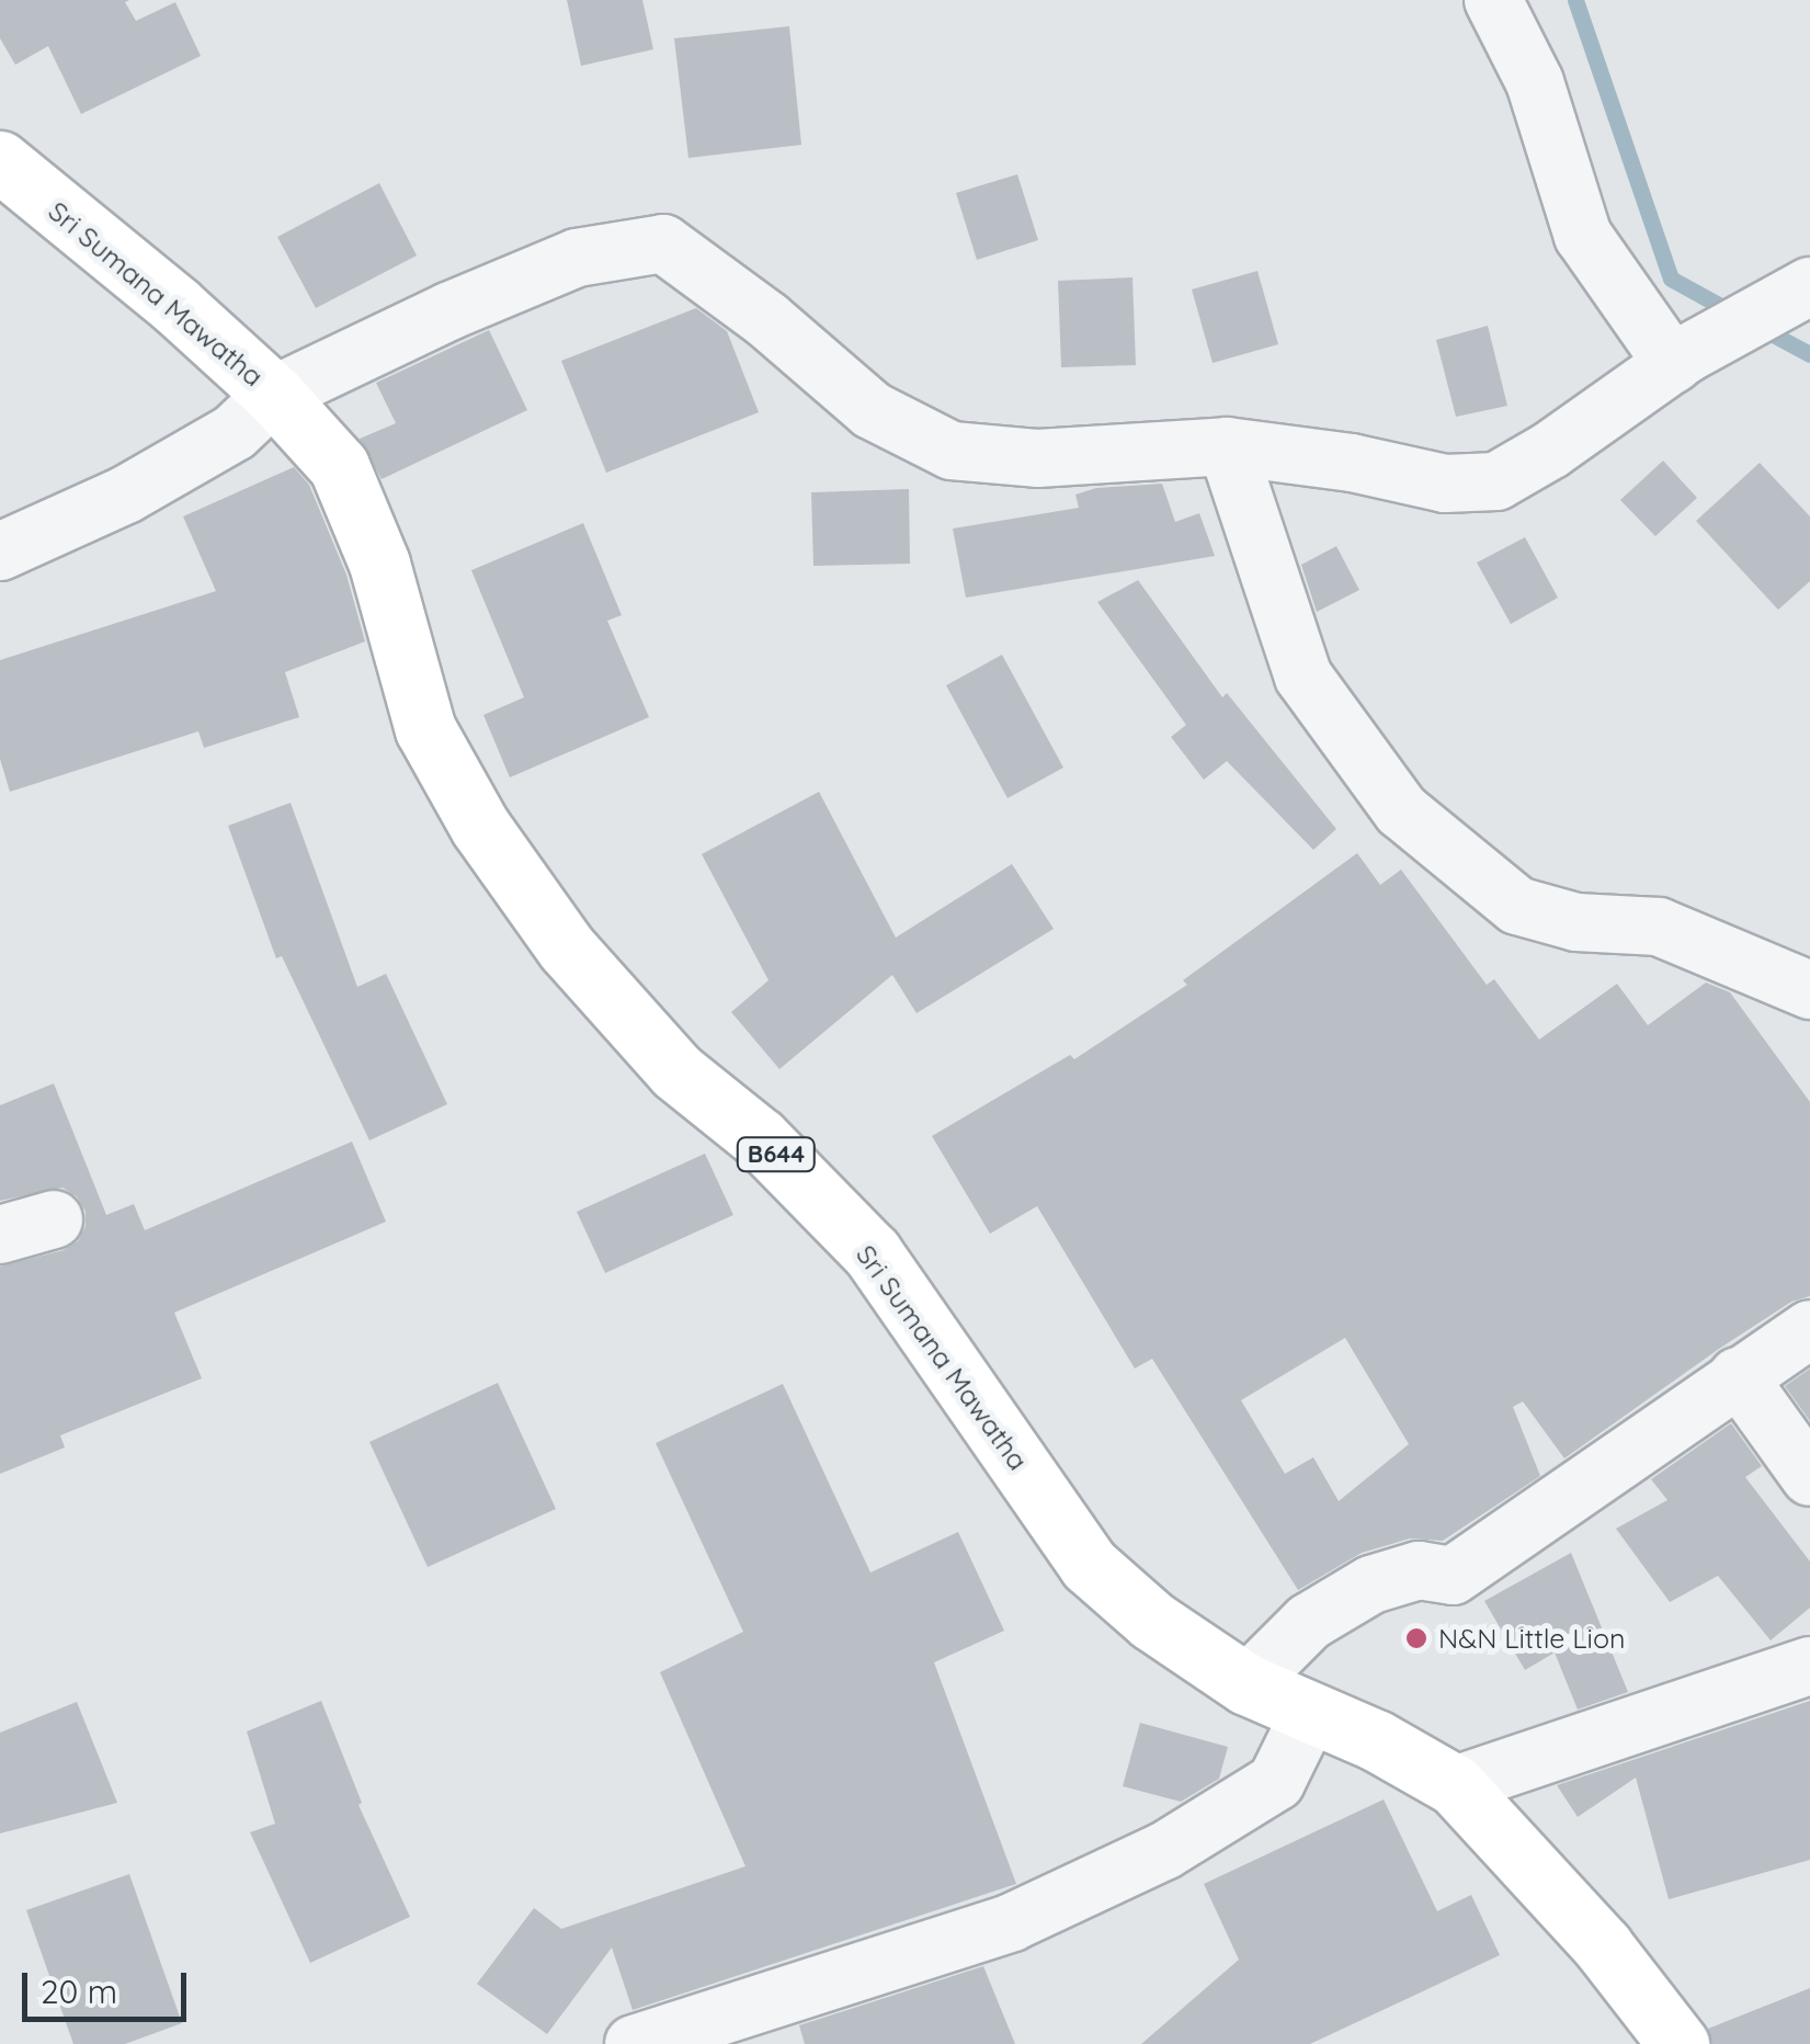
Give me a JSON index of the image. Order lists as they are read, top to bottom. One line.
{"streets":{"main road":["Sri Sumana Mawatha","B644"]},"places":["N&N Little Lion"],"scale_bar":"20 m"}
